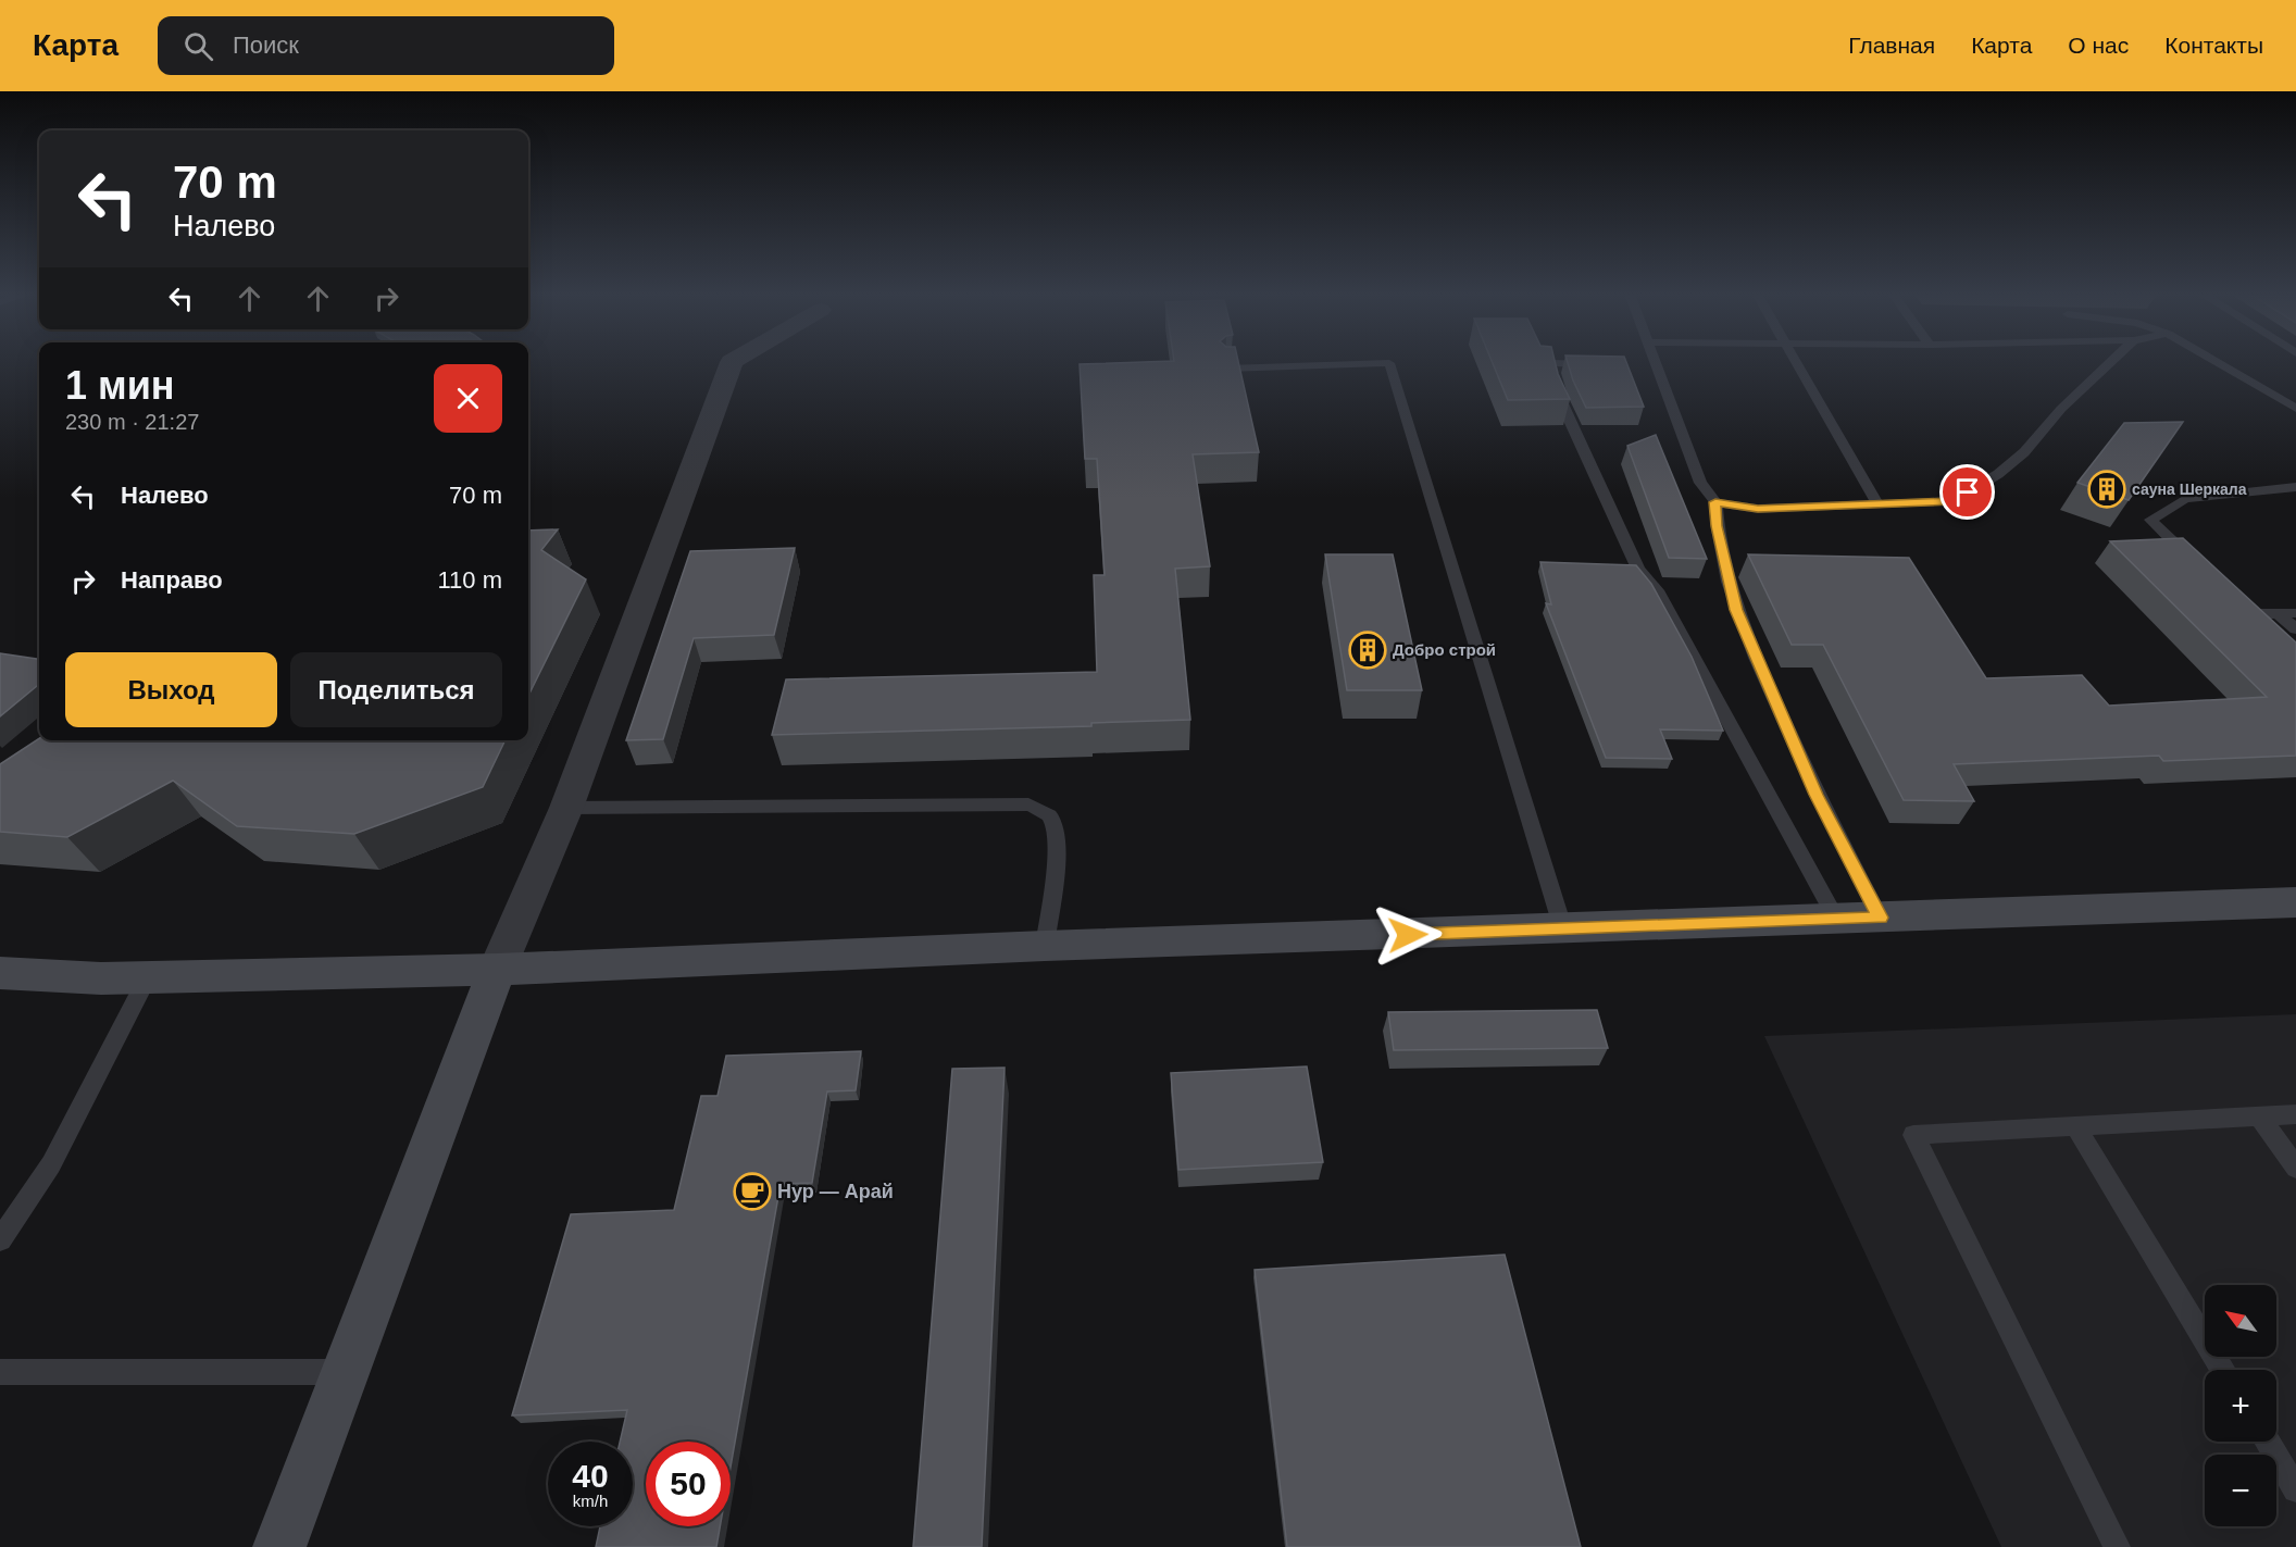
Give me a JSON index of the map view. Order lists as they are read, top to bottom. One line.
{"places":{"building":["сауна Шеркала","Добро строй"],"cafe":["Нур — Арай"]},"north":"top left","page":{"header":"Карта","search":"Поиск","nav":["Главная","Карта","О нас","Контакты"],"turn":["70 m","Налево"],"heading":["1 мин","230 m · 21:27"],"list":[{"name":"Налево","value":"70 m"},{"name":"Направо","value":"110 m"}],"buttons":["Выход","Поделиться"],"map_buttons":["+","−"],"speed":"40 km/h","limit":"50"}}
